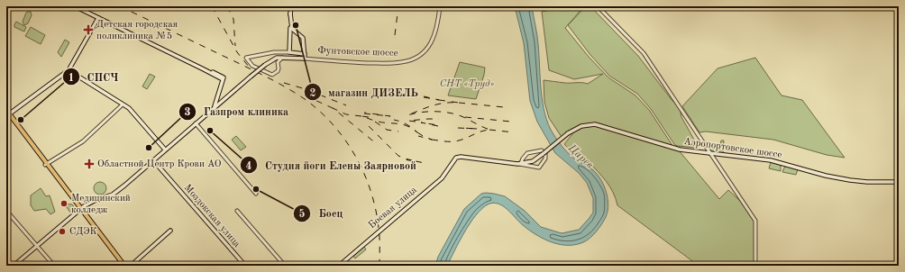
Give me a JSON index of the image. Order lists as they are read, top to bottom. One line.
{"streets":{"main road":["Аэропортовское шоссе","Боевая улица","Моздокская улица"],"street":["Фунтовское шоссе"]},"crossings":[["Аэропортовское шоссе","Боевая улица"]],"water":["Царев"],"parks":["СНТ «Труд»"],"places":{"other":["магазин ДИЗЕЛЬ","СПСЧ","Студия йоги Елены Заярновой","Газпром клиника","Боец","Медицинский колледж","СДЭК"],"health":["Детская городская поликлиника №5","Областной Центр Крови АО"]}}
